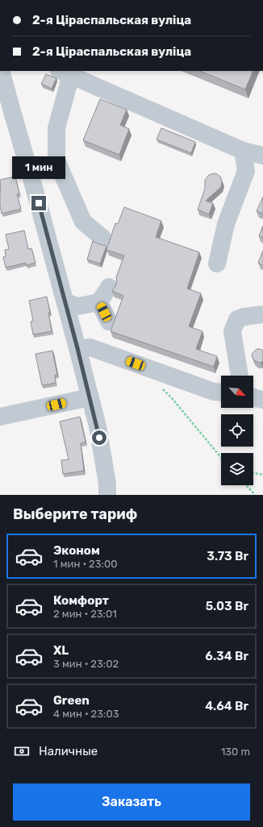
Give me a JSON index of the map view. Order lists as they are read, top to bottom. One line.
{"north":"bottom right","page":{"banner":["2-я Ціраспальская вуліца","2-я Ціраспальская вуліца"],"bubble":"1 мин","heading":"Выберите тариф","list":[{"name":"Эконом","note":"1 мин · 23:00","value":"3.73 Br"},{"name":"Комфорт","note":"2 мин · 23:01","value":"5.03 Br"},{"name":"XL","note":"3 мин · 23:02","value":"6.34 Br"},{"name":"Green","note":"4 мин · 23:03","value":"4.64 Br"}],"pay":["Наличные","130 m"],"buttons":"Заказать"}}
